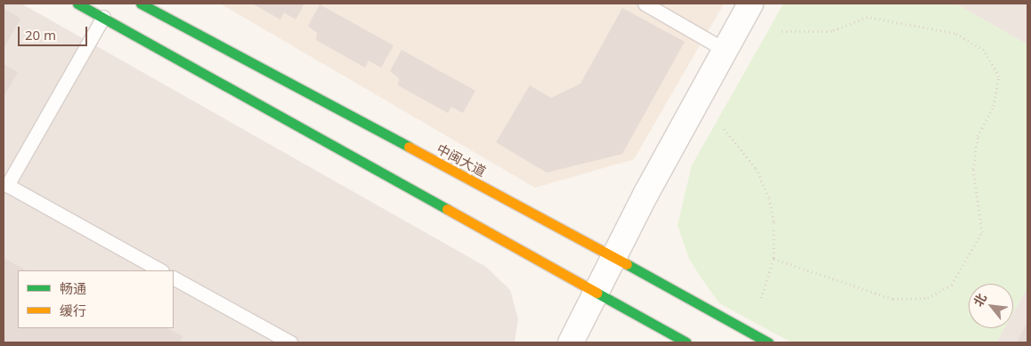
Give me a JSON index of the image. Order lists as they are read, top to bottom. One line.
{"streets":{"main road":["中闽大道"]},"legend":["畅通","缓行"],"scale_bar":"20 m","north":"top left"}
